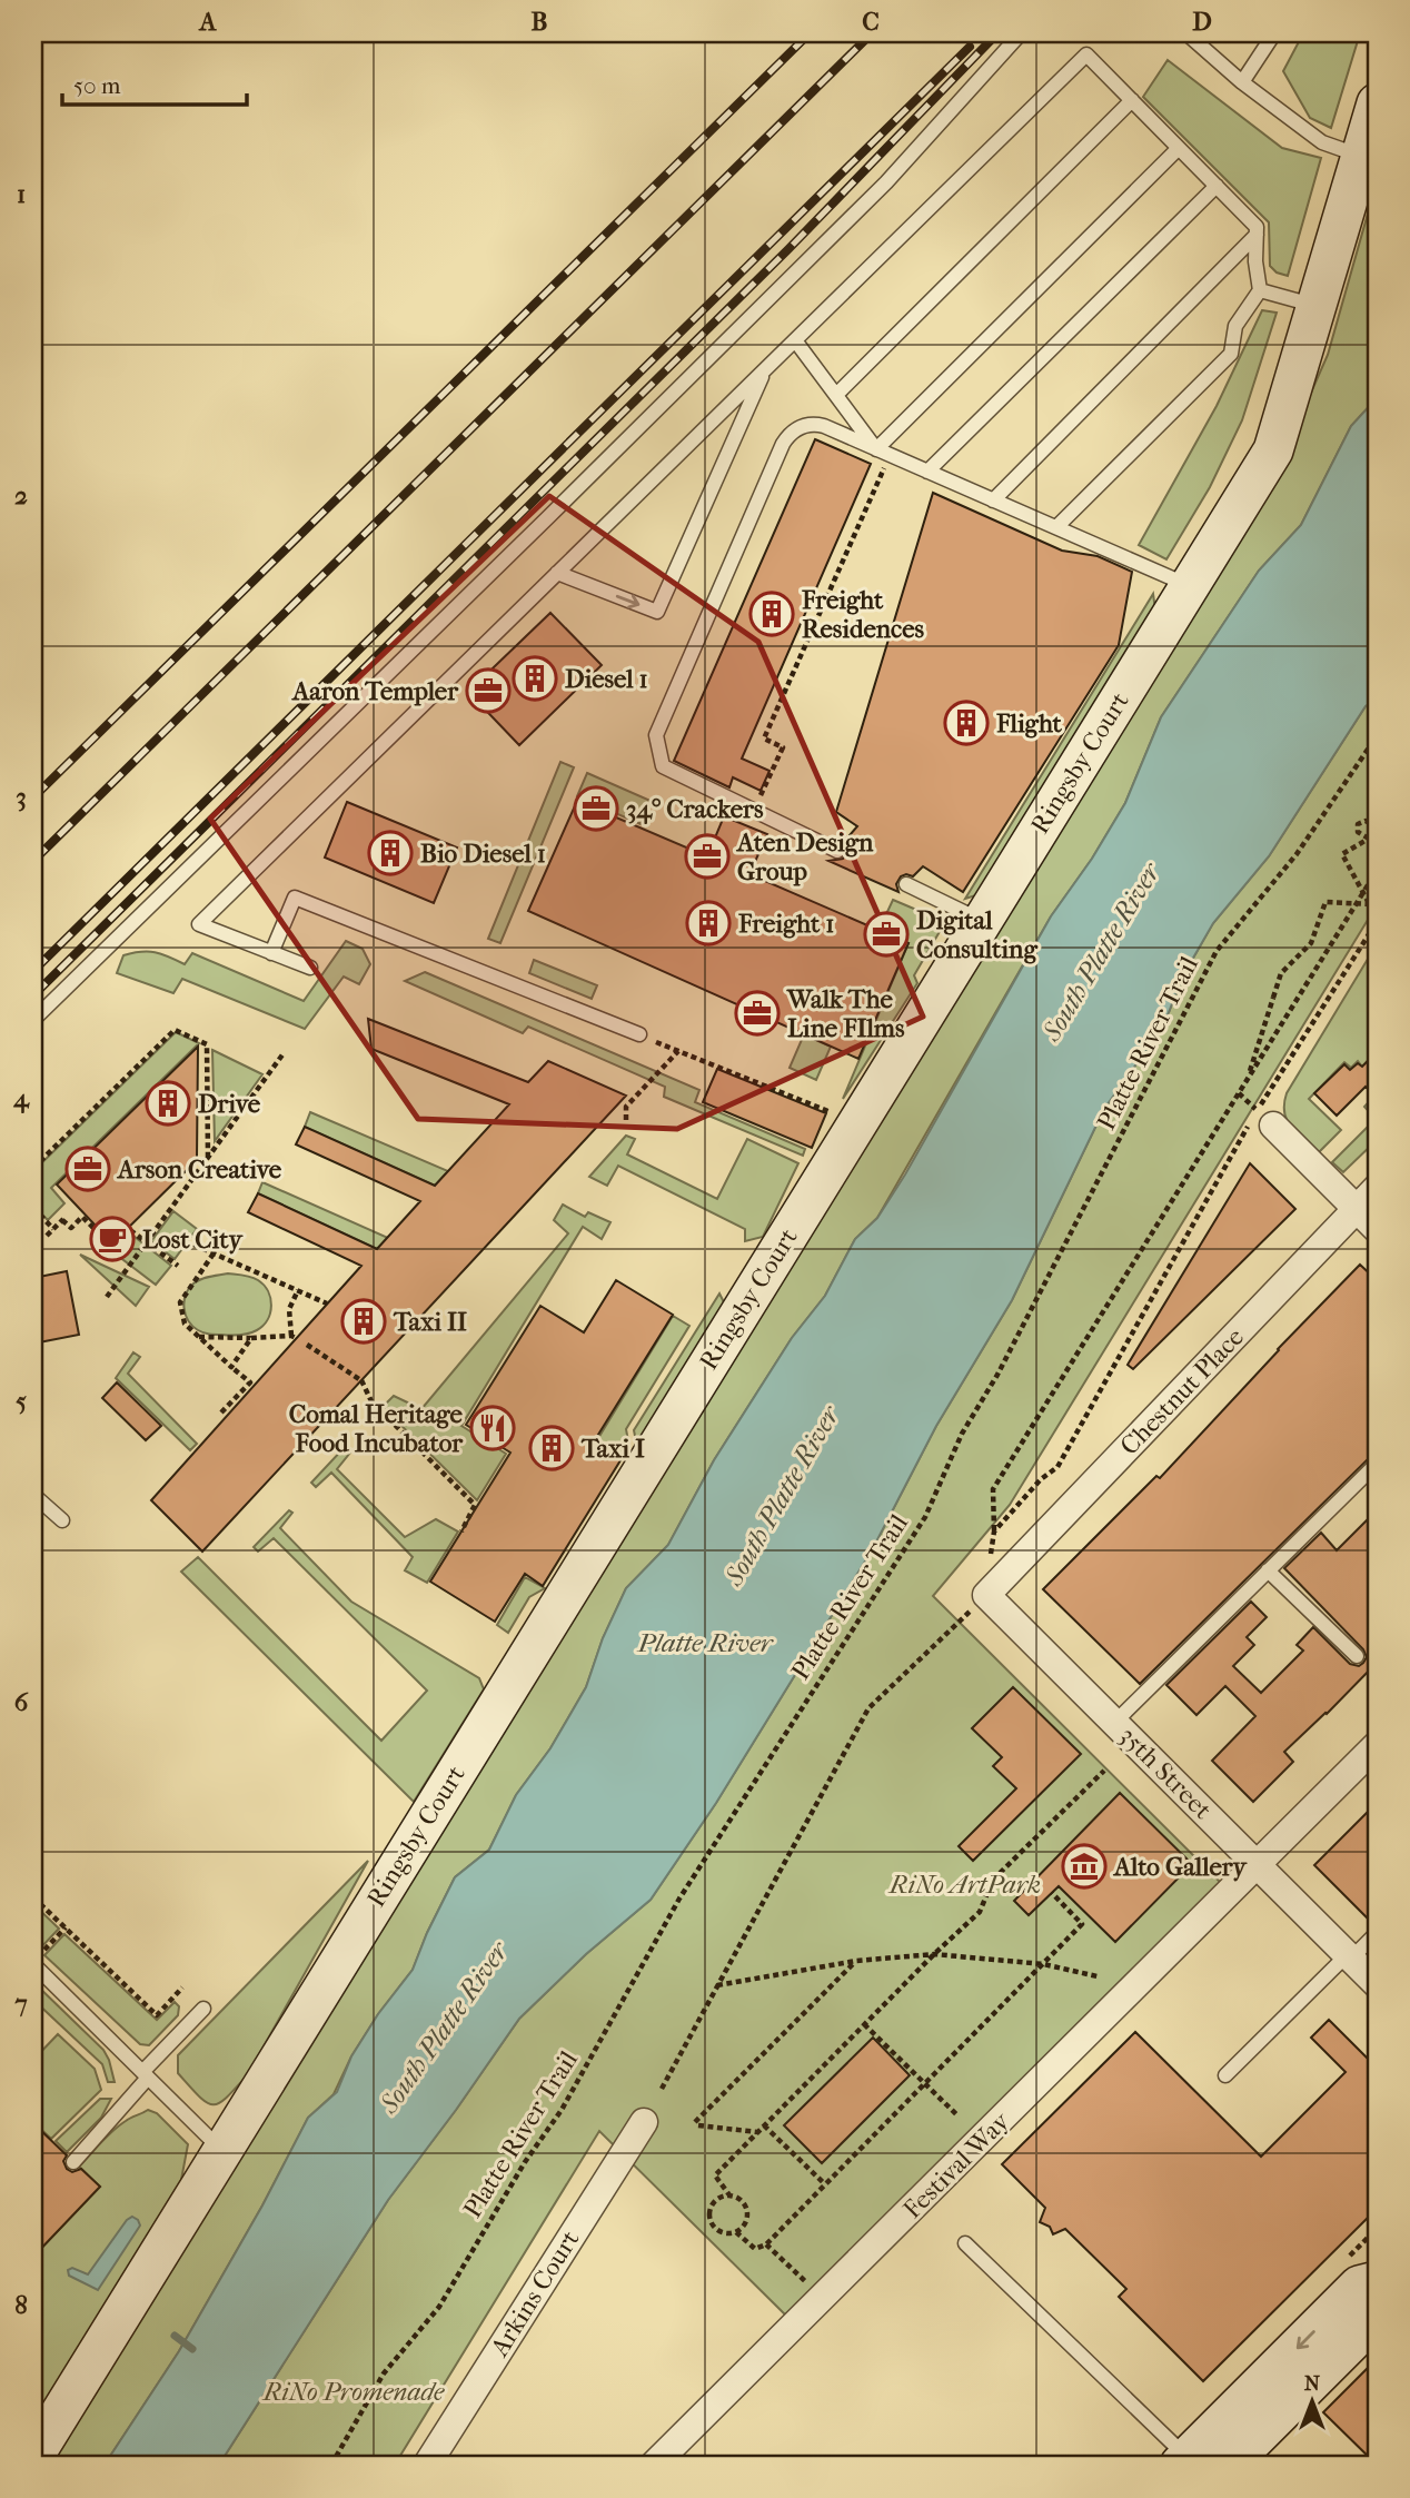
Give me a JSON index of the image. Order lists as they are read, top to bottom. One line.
{"streets":{"street":["Ringsby Court","Chestnut Place","35th Street","Festival Way","Arkins Court"],"path":["Platte River Trail"]},"crossings":[["Chestnut Place","35th Street"],["35th Street","Festival Way"]],"water":["South Platte River","Platte River"],"parks":["RiNo ArtPark","RiNo Promenade"],"places":{"building":["Freight Residences","Diesel 1","Flight","Bio Diesel 1","Freight 1","Drive","Taxi II","Taxi I"],"office":["Aaron Templer","34° Crackers","Aten Design Group","Digital Consulting","Walk The Line FIlms","Arson Creative"],"cafe":["Lost City"],"restaurant":["Comal Heritage Food Incubator"],"museum":["Alto Gallery"]},"scale_bar":"50 m","north":"top","grid":{"columns":["A","B","C","D"],"rows":["1","2","3","4","5","6","7","8"]}}
